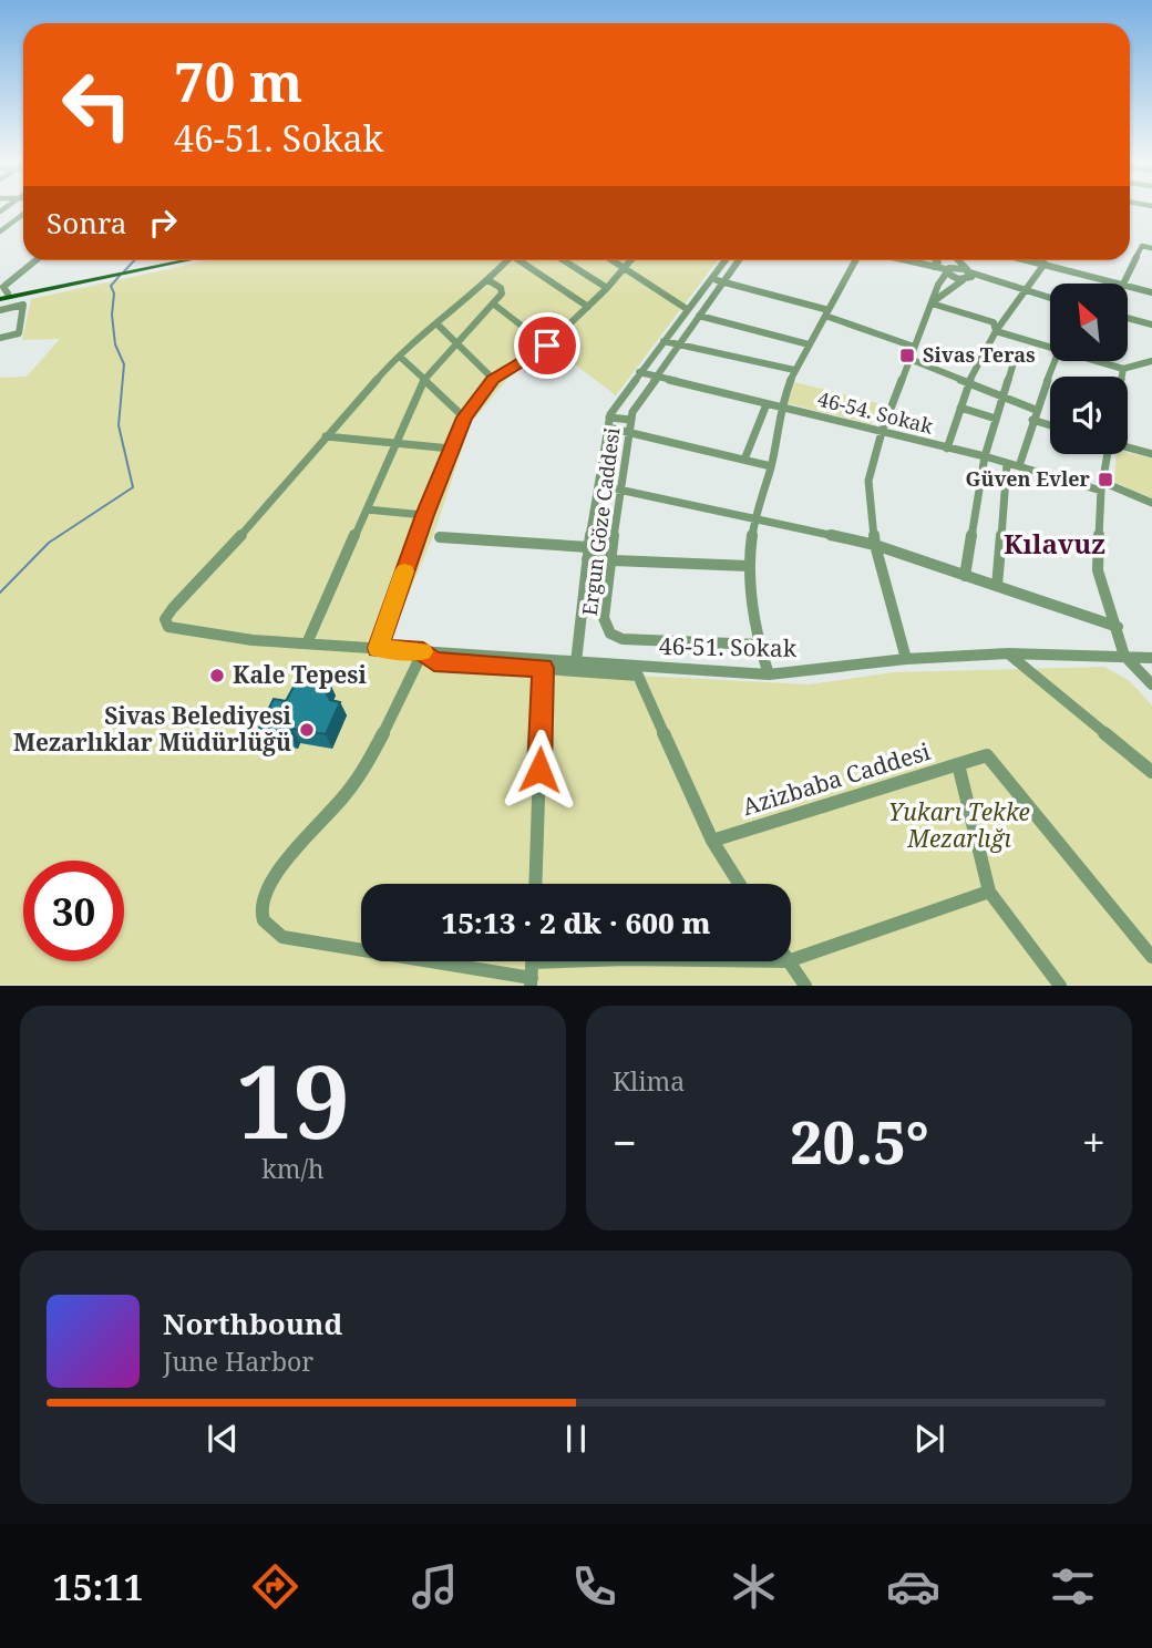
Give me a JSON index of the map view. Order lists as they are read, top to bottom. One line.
{"streets":{"street":["46-54. Sokak","Ergun Göze Caddesi","46-51. Sokak","Azizbaba Caddesi"]},"crossings":[["46-54. Sokak","Ergun Göze Caddesi"],["Ergun Göze Caddesi","46-51. Sokak"],["46-51. Sokak","Azizbaba Caddesi"]],"districts":["Kılavuz"],"parks":["Yukarı Tekke Mezarlığı"],"places":{"transit":["Sivas Teras","Güven Evler"],"other":["Kale Tepesi","Sivas Belediyesi Mezarlıklar Müdürlüğü"]},"north":"top left","page":{"turn":["70 m","46-51. Sokak"],"then":"Sonra","limit":"30","trip":"15:13 · 2 dk · 600 m","tile":[["19","km/h"],"Klima"],"heat":["−","20.5°","+"],"song":["Northbound","June Harbor"],"tabs":"15:11"}}
